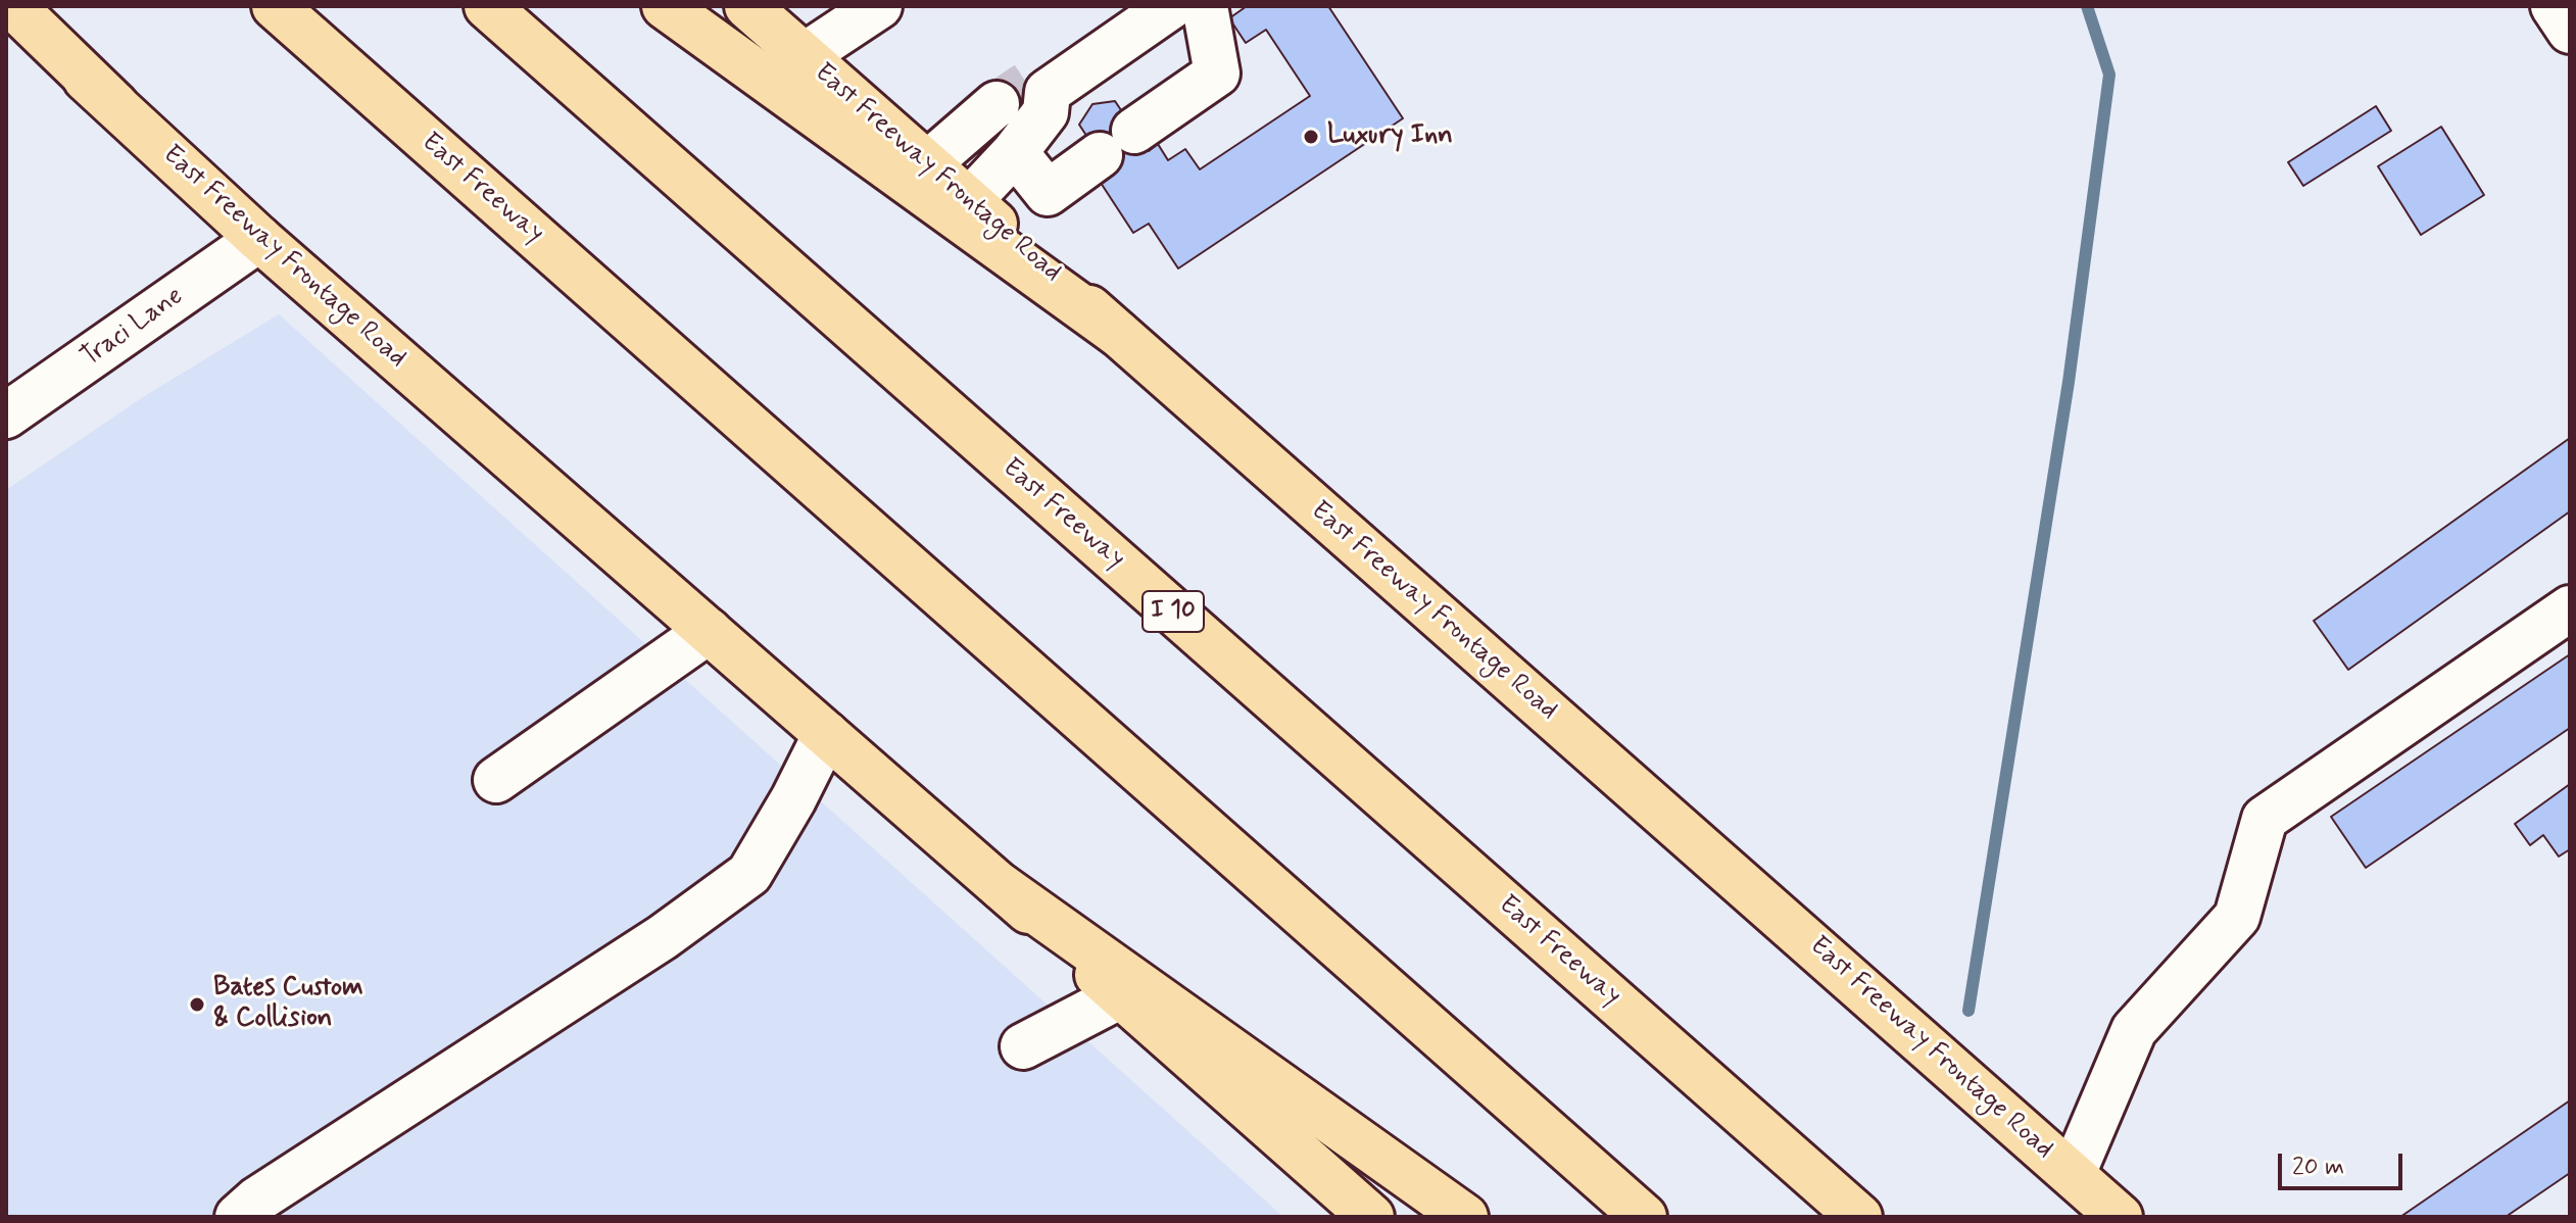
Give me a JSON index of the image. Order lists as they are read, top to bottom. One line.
{"streets":{"main road":["East Freeway Frontage Road","East Freeway","I 10"],"street":["Traci Lane"]},"crossings":[["East Freeway Frontage Road","Traci Lane"]],"places":["Luxury Inn","Bates Custom & Collision"],"scale_bar":"20 m"}
